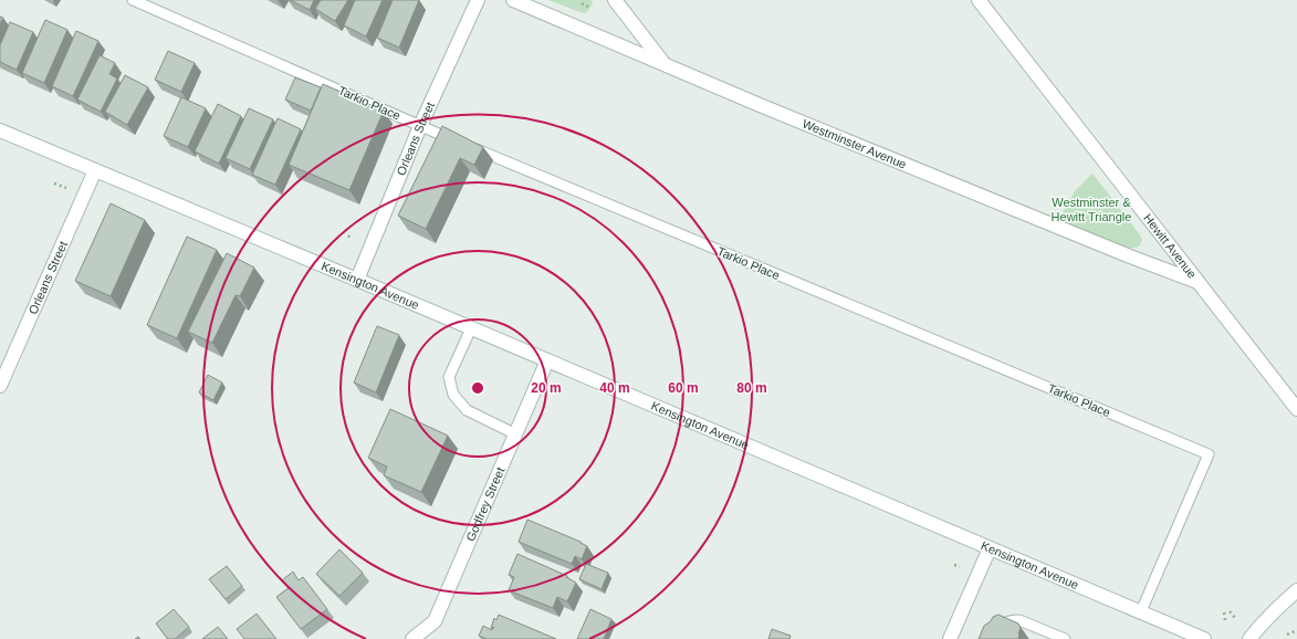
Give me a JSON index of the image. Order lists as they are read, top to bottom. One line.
{"streets":{"street":["Orleans Street","Westminster Avenue","Hewitt Avenue","Kensington Avenue","Godfrey Street"],"lane":["Tarkio Place"]},"crossings":[["Tarkio Place","Orleans Street"],["Tarkio Place","Kensington Avenue"],["Orleans Street","Kensington Avenue"],["Westminster Avenue","Hewitt Avenue"],["Kensington Avenue","Godfrey Street"]],"parks":["Westminster & Hewitt Triangle"],"rings":["20 m","40 m","60 m","80 m"]}
